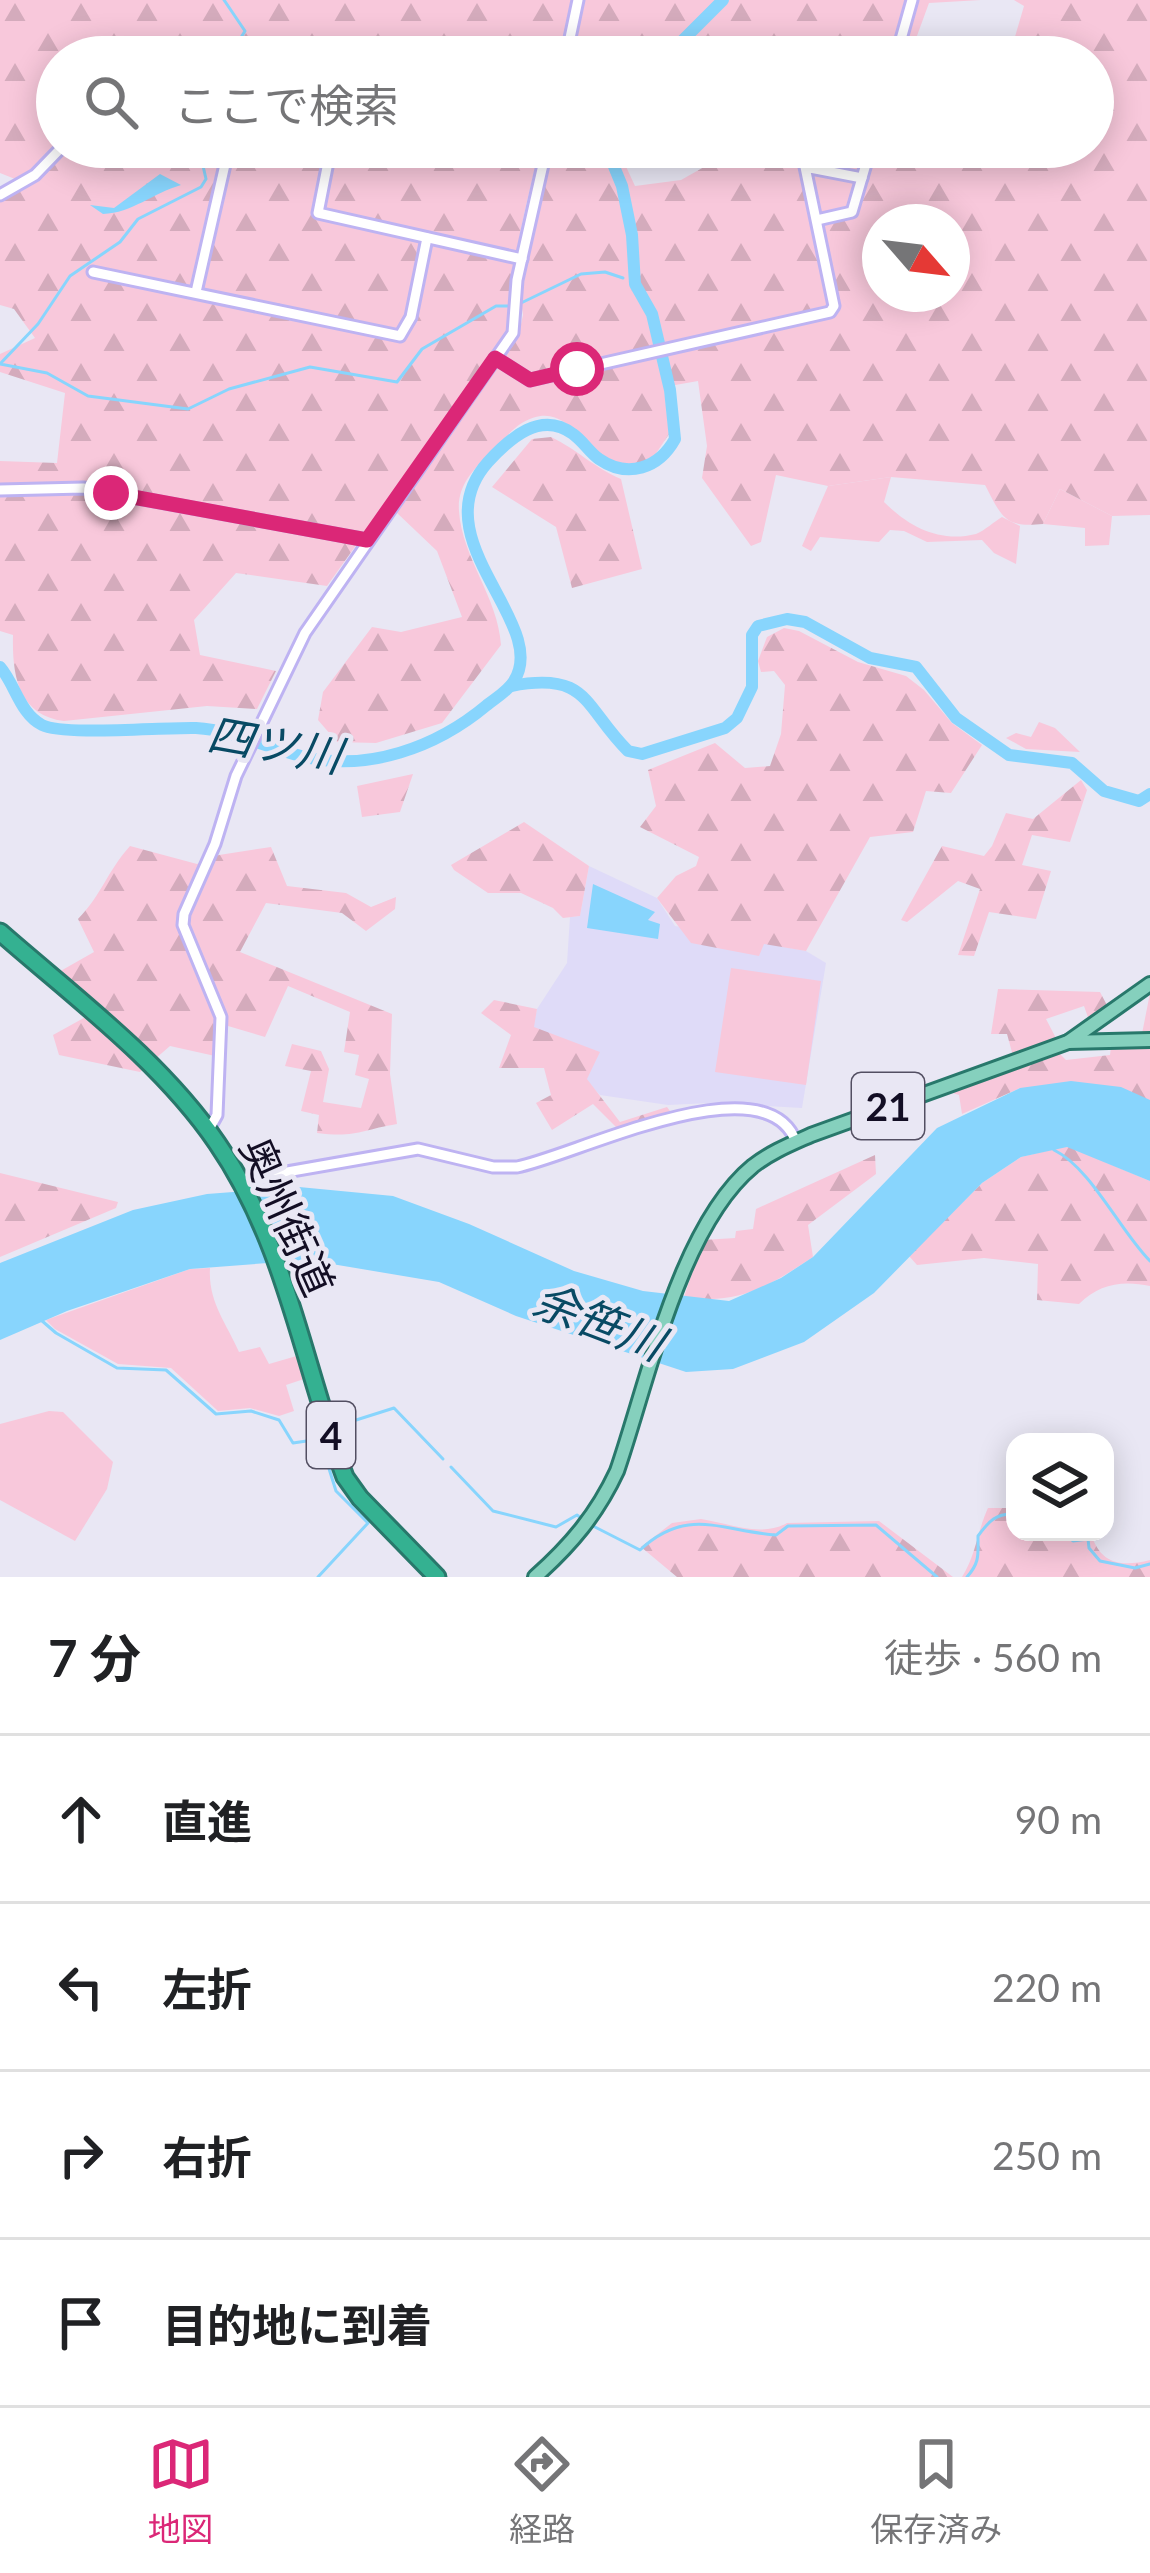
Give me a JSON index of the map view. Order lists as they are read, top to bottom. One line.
{"streets":{"highway":["奥州街道","4"],"main road":["21"]},"water":["四ツ川","余笹川"],"north":"bottom right","page":{"search":"ここで検索","heading":["7 分","徒歩 · 560 m"],"list":[["直進","90 m"],["左折","220 m"],["右折","250 m"],"目的地に到着"],"nav":["地図","経路","保存済み"]}}
